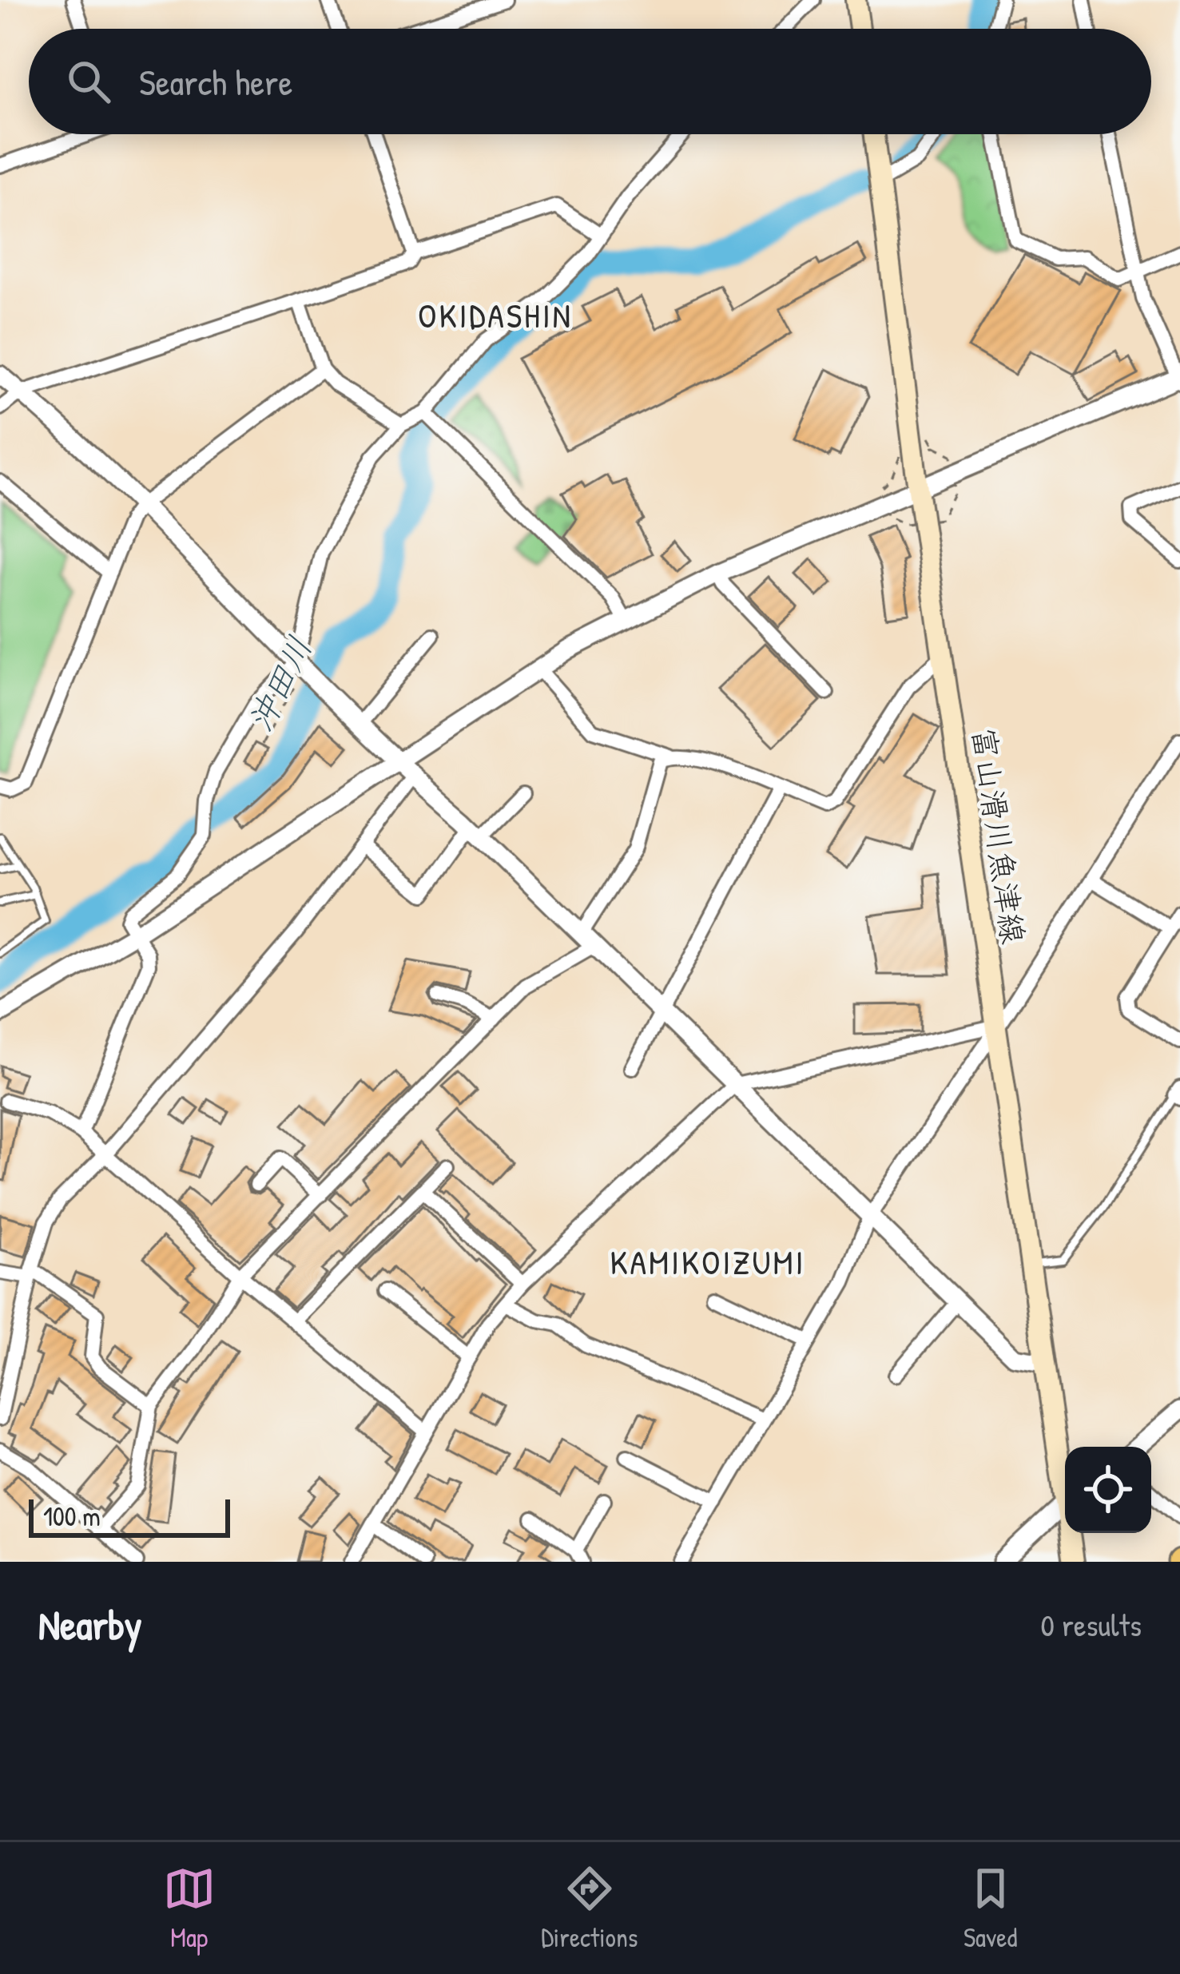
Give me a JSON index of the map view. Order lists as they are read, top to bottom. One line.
{"streets":{"main road":["富山滑川魚津線"]},"districts":["OKIDASHIN","KAMIKOIZUMI"],"water":["沖田川"],"scale_bar":"100 m","page":{"search":"Search here","scale":"100 m","heading":["Nearby","0 results"],"nav":["Map","Directions","Saved"]}}
